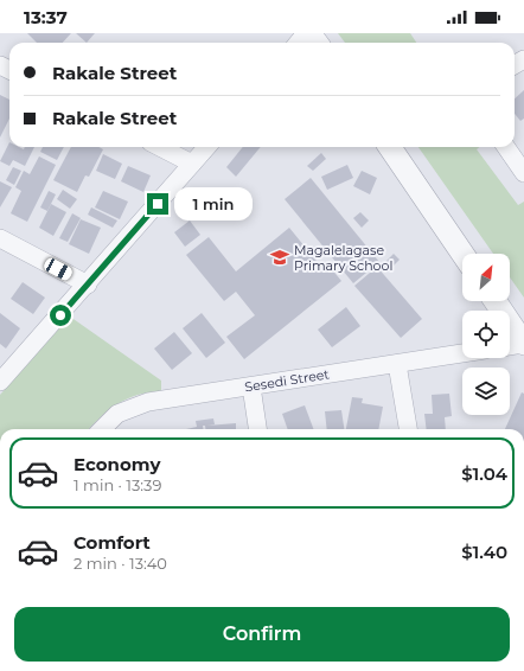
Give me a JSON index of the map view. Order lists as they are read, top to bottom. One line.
{"streets":{"street":["Sesedi Street"]},"places":{"school or university":["Magalelagase Primary School"]},"north":"top right","page":{"status":"13:37","banner":["Rakale Street","Rakale Street"],"bubble":"1 min","list":[{"name":"Economy","note":"1 min · 13:39","value":"$1.04"},{"name":"Comfort","note":"2 min · 13:40","value":"$1.40"}],"buttons":"Confirm"}}
